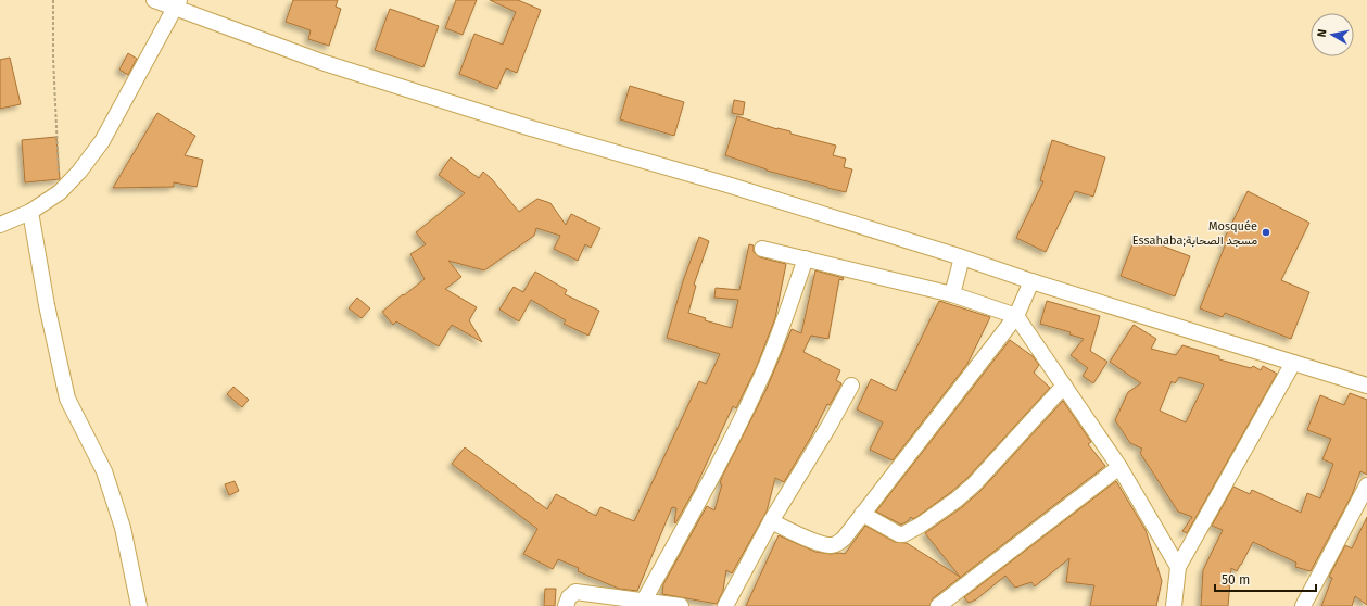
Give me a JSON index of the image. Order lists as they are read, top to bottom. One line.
{"places":["Mosquée Essahaba;مسجد الصحابة"],"scale_bar":"50 m","north":"left"}
